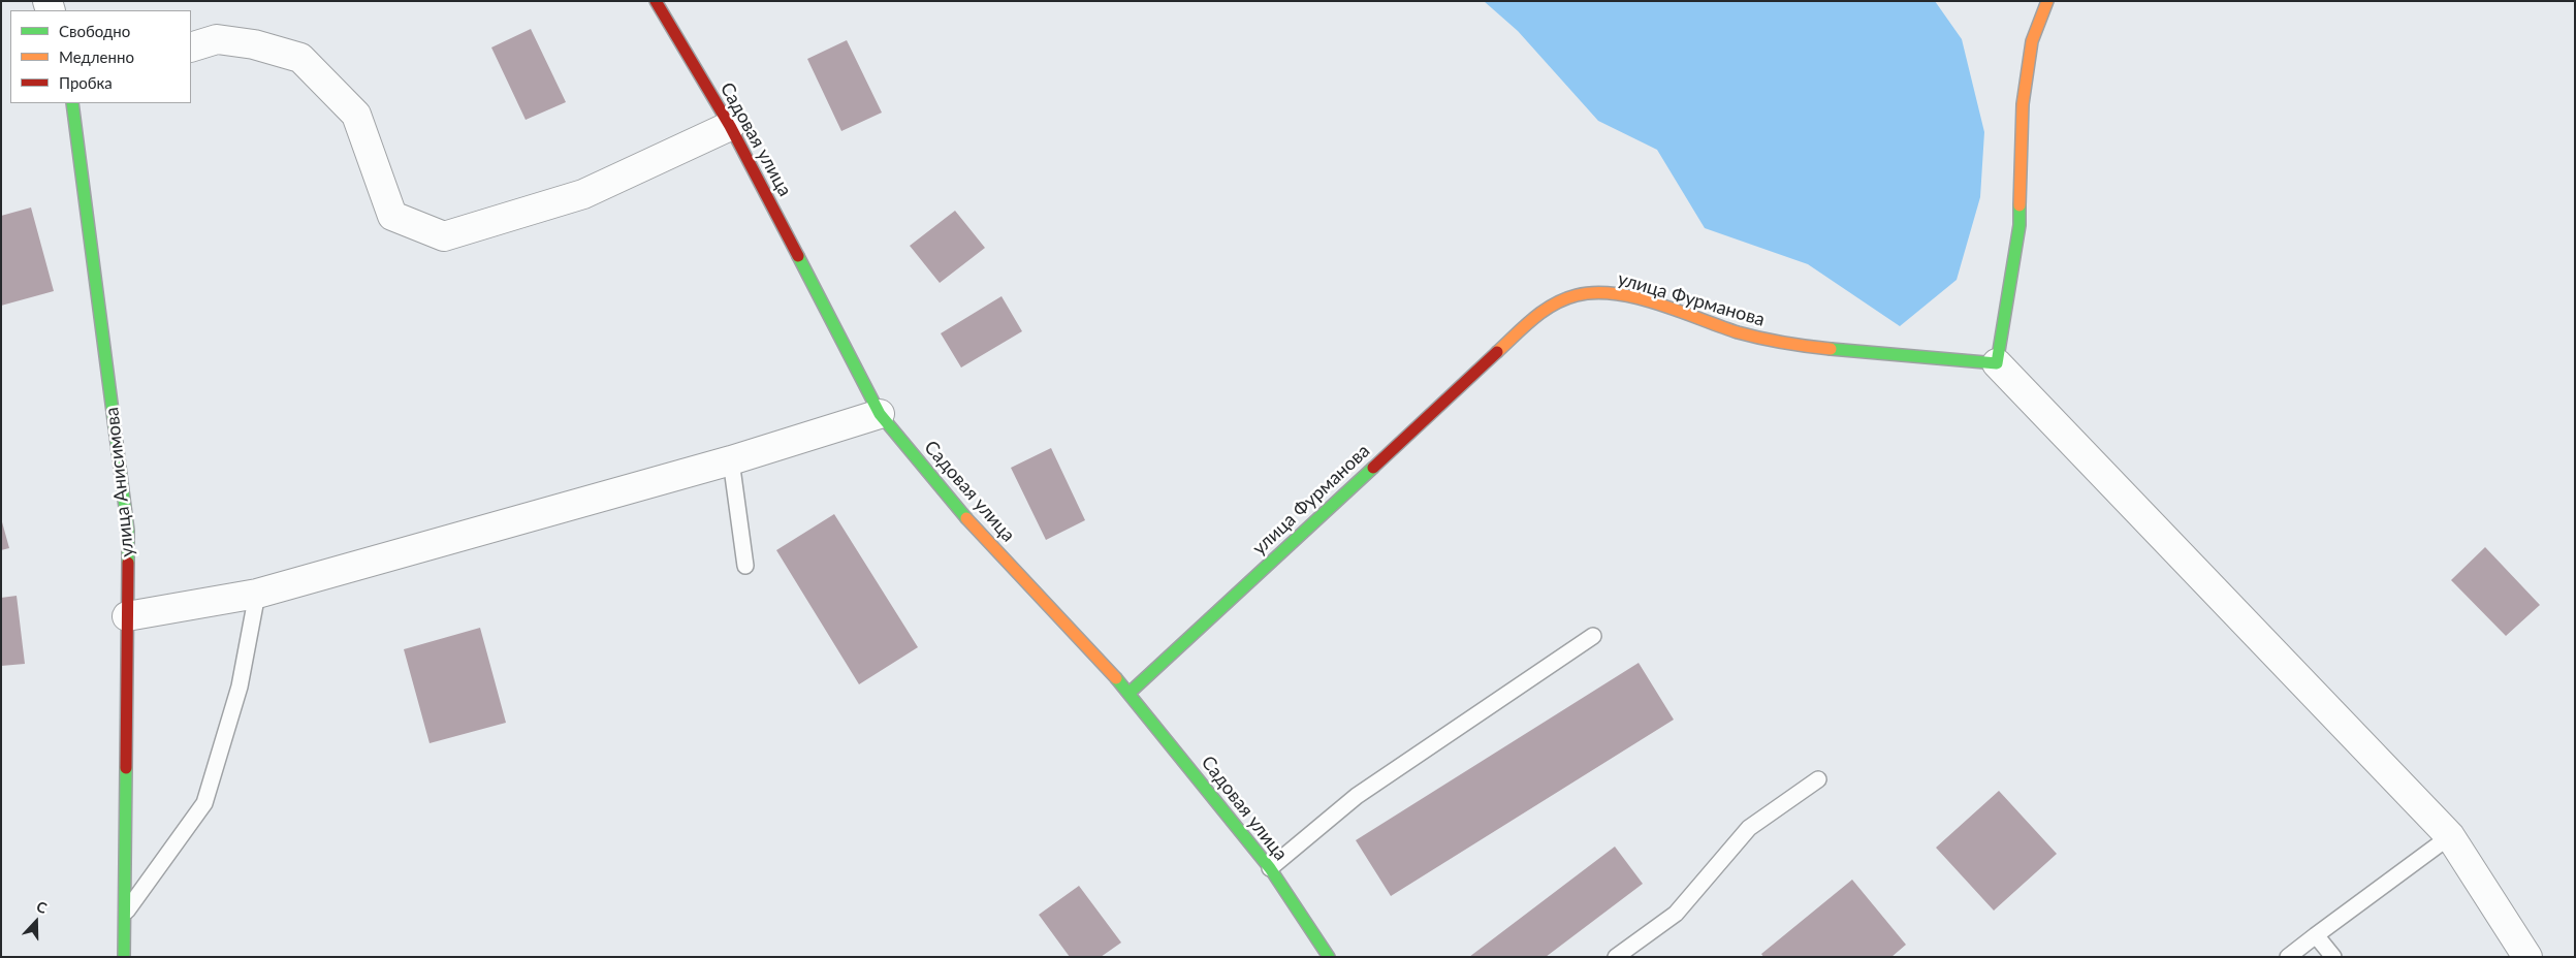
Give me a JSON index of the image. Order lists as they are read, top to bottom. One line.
{"streets":{"street":["Садовая улица","улица Фурманова","улица Анисимова"]},"crossings":[["Садовая улица","улица Фурманова"]],"legend":["Свободно","Медленно","Пробка"],"north":"top"}
